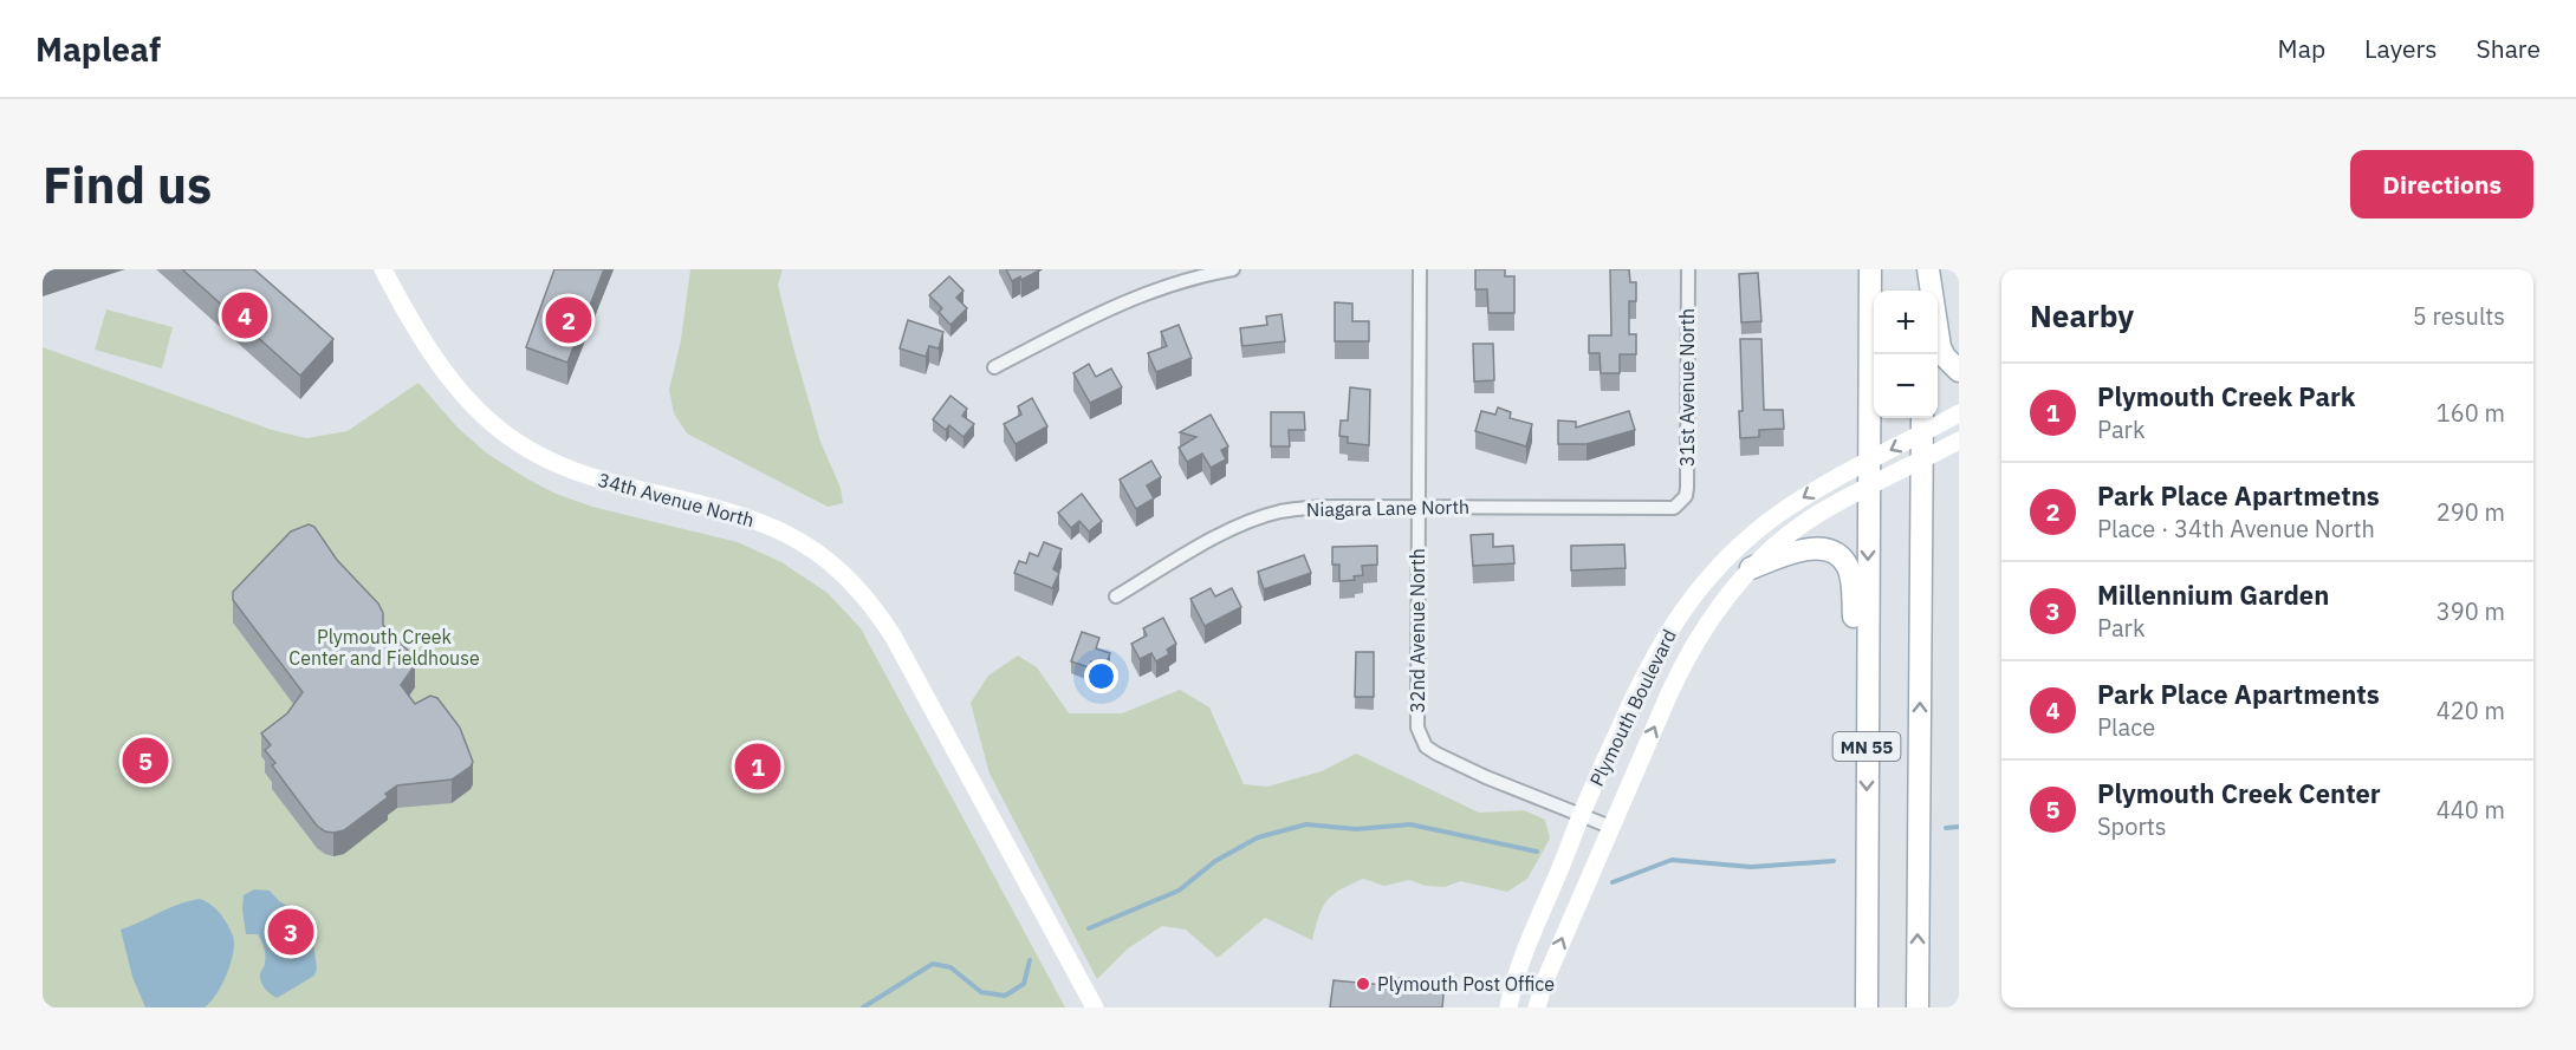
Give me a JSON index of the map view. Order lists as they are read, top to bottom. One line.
{"streets":{"main road":["MN 55"],"street":["31st Avenue North","34th Avenue North","Niagara Lane North","32nd Avenue North","Plymouth Boulevard"]},"crossings":[["31st Avenue North","Niagara Lane North"],["Niagara Lane North","32nd Avenue North"],["32nd Avenue North","Plymouth Boulevard"],["Plymouth Boulevard","MN 55"]],"parks":["Plymouth Creek Center and Fieldhouse"],"places":["Plymouth Post Office"],"page":{"header":"Mapleaf","nav":["Map","Layers","Share"],"buttons":"Directions","title":"Find us","heading":["Nearby","5 results"],"pins":["4","2","5","1","3"],"map_buttons":["+","−"],"list":[{"mark":"1","name":"Plymouth Creek Park","note":"Park","value":"160 m"},{"mark":"2","name":"Park Place Apartmetns","note":"Place · 34th Avenue North","value":"290 m"},{"mark":"3","name":"Millennium Garden","note":"Park","value":"390 m"},{"mark":"4","name":"Park Place Apartments","note":"Place","value":"420 m"},{"mark":"5","name":"Plymouth Creek Center","note":"Sports","value":"440 m"}]}}
